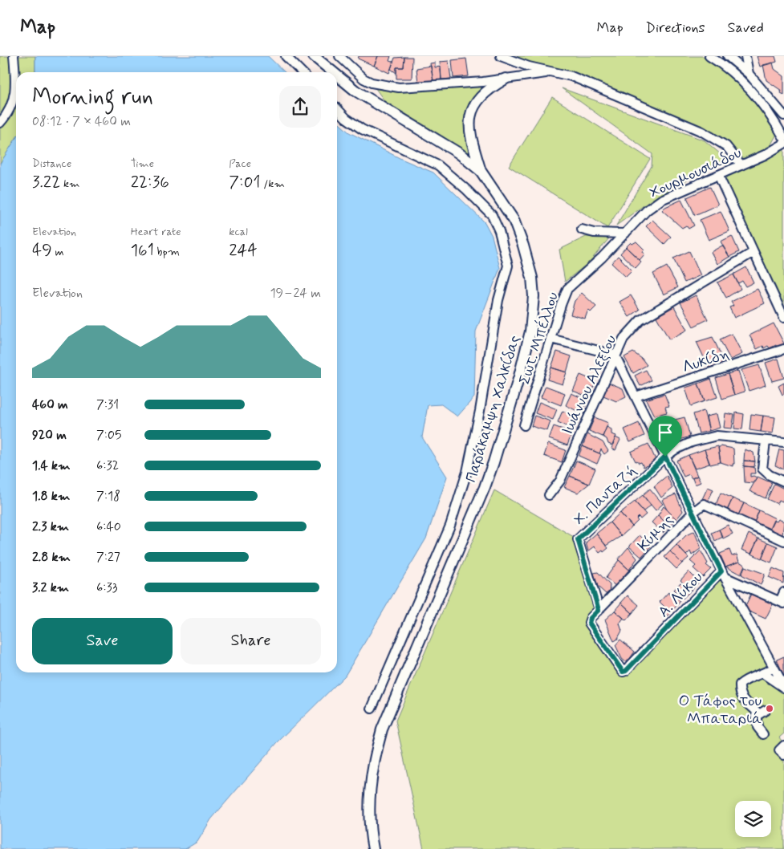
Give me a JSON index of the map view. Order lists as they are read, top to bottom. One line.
{"streets":{"main road":["Παράκαμψη Χαλκίδας"],"street":["Χουρμουσιάδου","Σωτ. Μπέλλου","Λυκίδη","Ιωάννου Αλεξίου","Χ. Πανταζή","Κύμης","Α. Λύκου"]},"crossings":[["Χουρμουσιάδου","Σωτ. Μπέλλου"],["Χ. Πανταζή","Κύμης"],["Κύμης","Α. Λύκου"]],"places":["Ο Τάφος του Μπαταριά"],"page":{"header":"Map","nav":["Map","Directions","Saved"],"heading":["Morning run","08:12 · 7 × 460 m"],"stats":[["Distance","3.22 km"],["Time","22:36"],["Pace","7:01 /km"],["Elevation","49 m"],["Heart rate","161 bpm"],["kcal","244"]],"chart":["Elevation","19–24 m"],"list":[{"name":"460 m","note":"7:31"},{"name":"920 m","note":"7:05"},{"name":"1.4 km","note":"6:32"},{"name":"1.8 km","note":"7:18"},{"name":"2.3 km","note":"6:40"},{"name":"2.8 km","note":"7:27"},{"name":"3.2 km","note":"6:33"}],"buttons":["Save","Share"]}}
